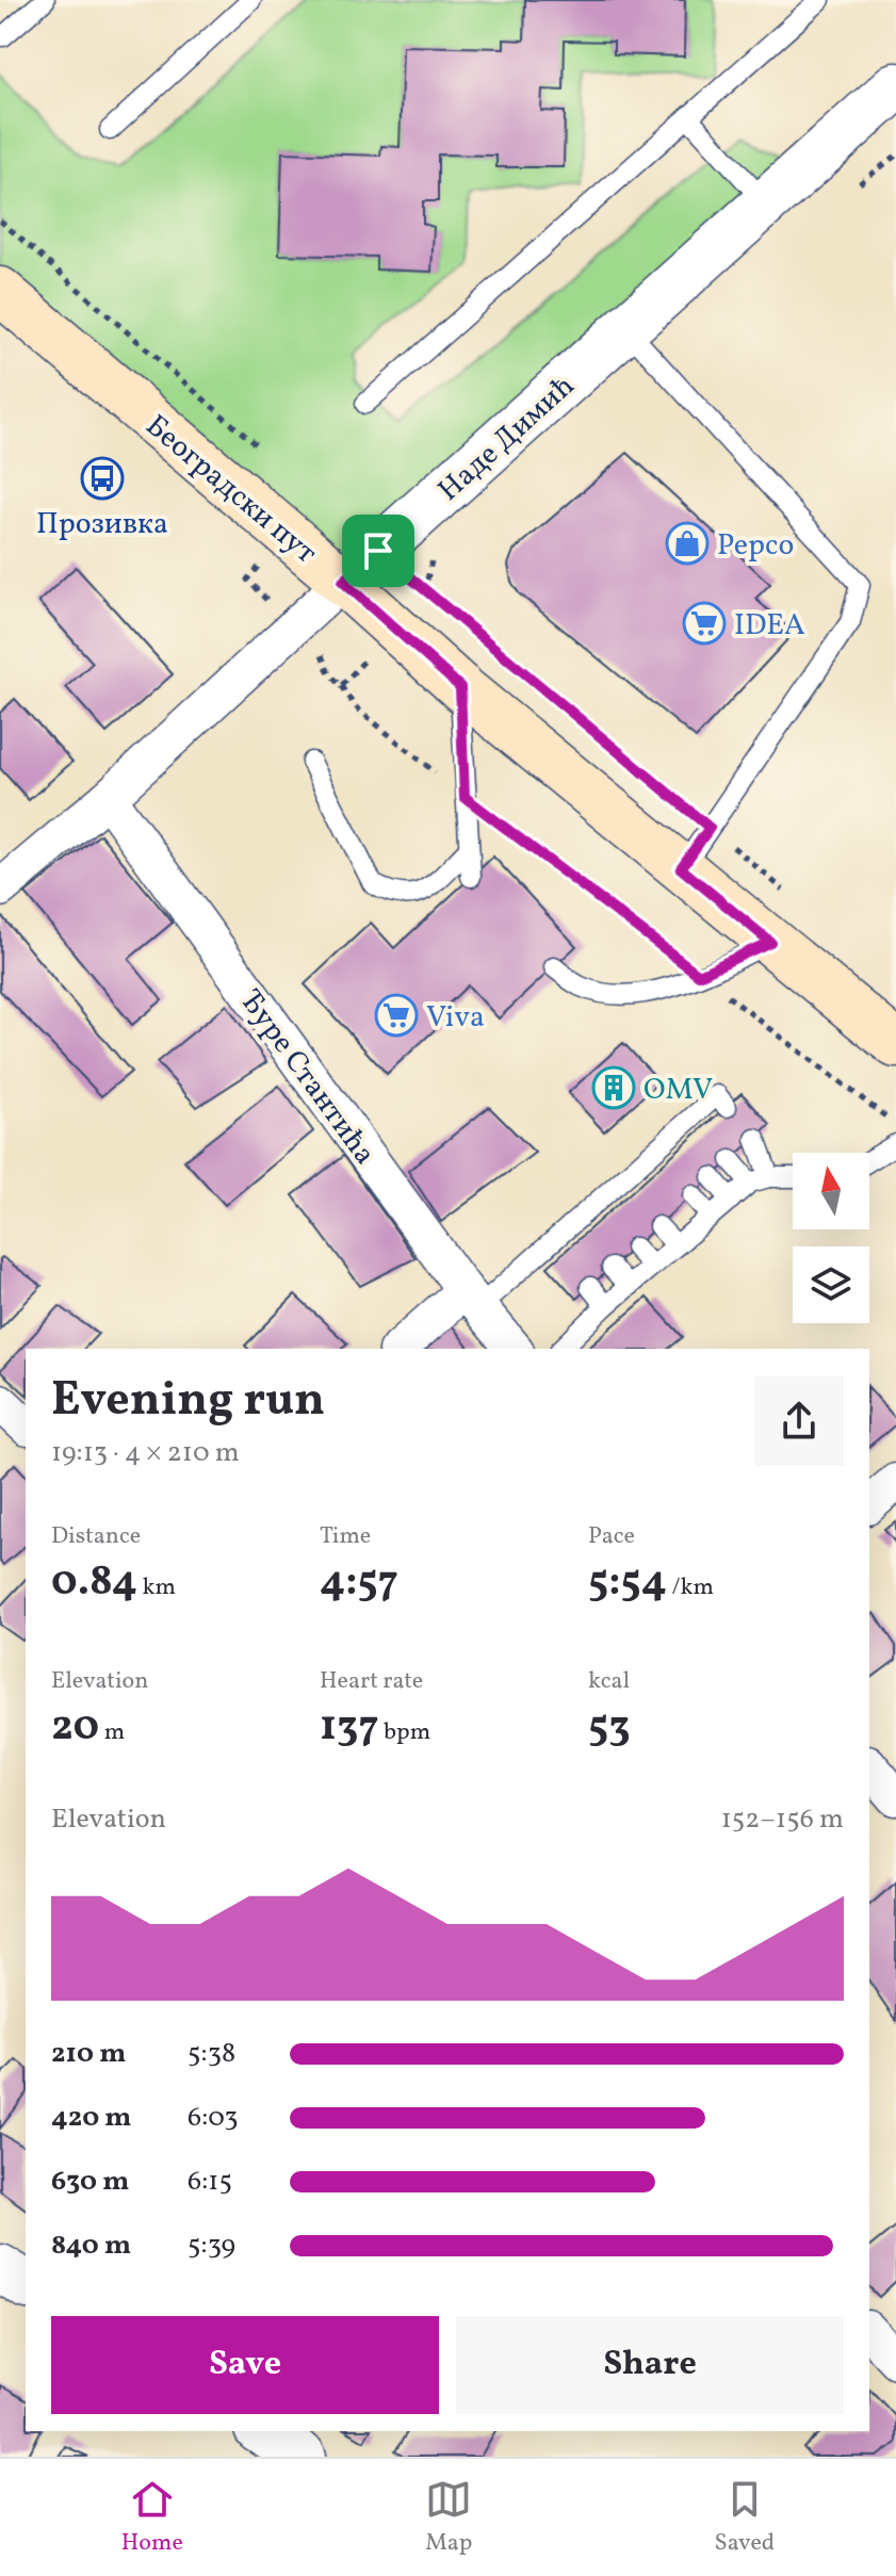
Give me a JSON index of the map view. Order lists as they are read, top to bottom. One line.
{"streets":{"main road":["Београдски пут"],"street":["Наде Димић","Ђуре Стантића"]},"crossings":[["Наде Димић","Београдски пут"],["Наде Димић","Ђуре Стантића"]],"places":{"bus stop":["Прозивка"],"shop":["Pepco"],"supermarket":["IDEA","Viva"],"building":["OMV"]},"north":"top","page":{"heading":["Evening run","19:13 · 4 × 210 m"],"stats":[["Distance","0.84 km"],["Time","4:57"],["Pace","5:54 /km"],["Elevation","20 m"],["Heart rate","137 bpm"],["kcal","53"]],"chart":["Elevation","152–156 m"],"list":[{"name":"210 m","note":"5:38"},{"name":"420 m","note":"6:03"},{"name":"630 m","note":"6:15"},{"name":"840 m","note":"5:39"}],"buttons":["Save","Share"],"tabs":["Home","Map","Saved"]}}
